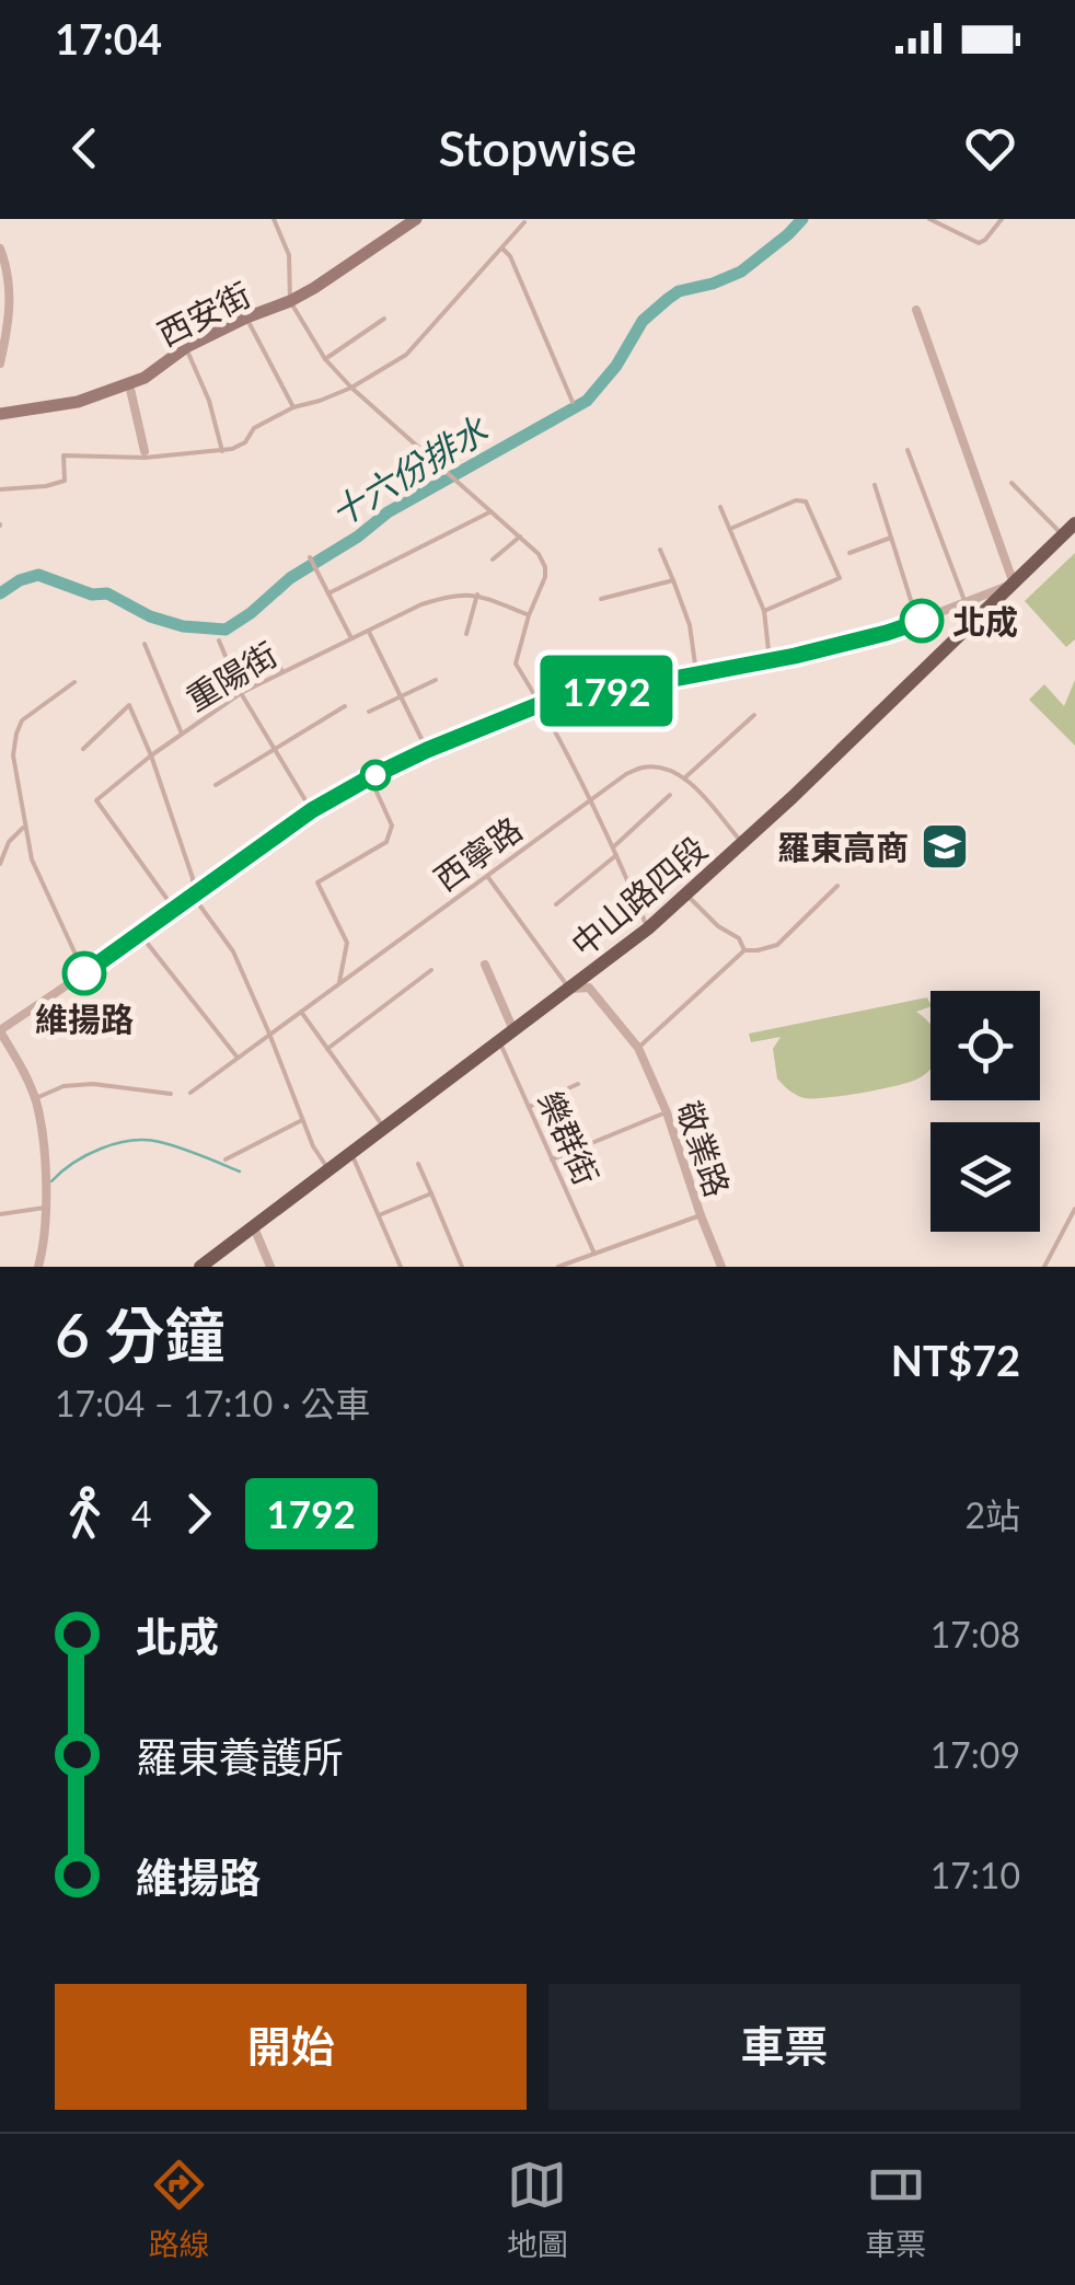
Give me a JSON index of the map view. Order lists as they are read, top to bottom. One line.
{"streets":{"main road":["中山路四段"],"street":["西安街","敬業路"],"lane":["重陽街","西寧路","樂群街"]},"crossings":[["中山路四段","樂群街"],["中山路四段","敬業路"]],"water":["十六份排水"],"places":{"other":["北成","維揚路"],"school or university":["羅東高商"]},"lines":["bus line 1792"],"page":{"status":"17:04","header":"Stopwise","on_map":"1792","heading":["6 分鐘","17:04 – 17:10 · 公車","NT$72"],"legs":["4","1792","2站"],"list":[{"name":"北成","value":"17:08"},{"name":"羅東養護所","value":"17:09"},{"name":"維揚路","value":"17:10"}],"buttons":["開始","車票"],"tabs":["路線","地圖","車票"]}}
